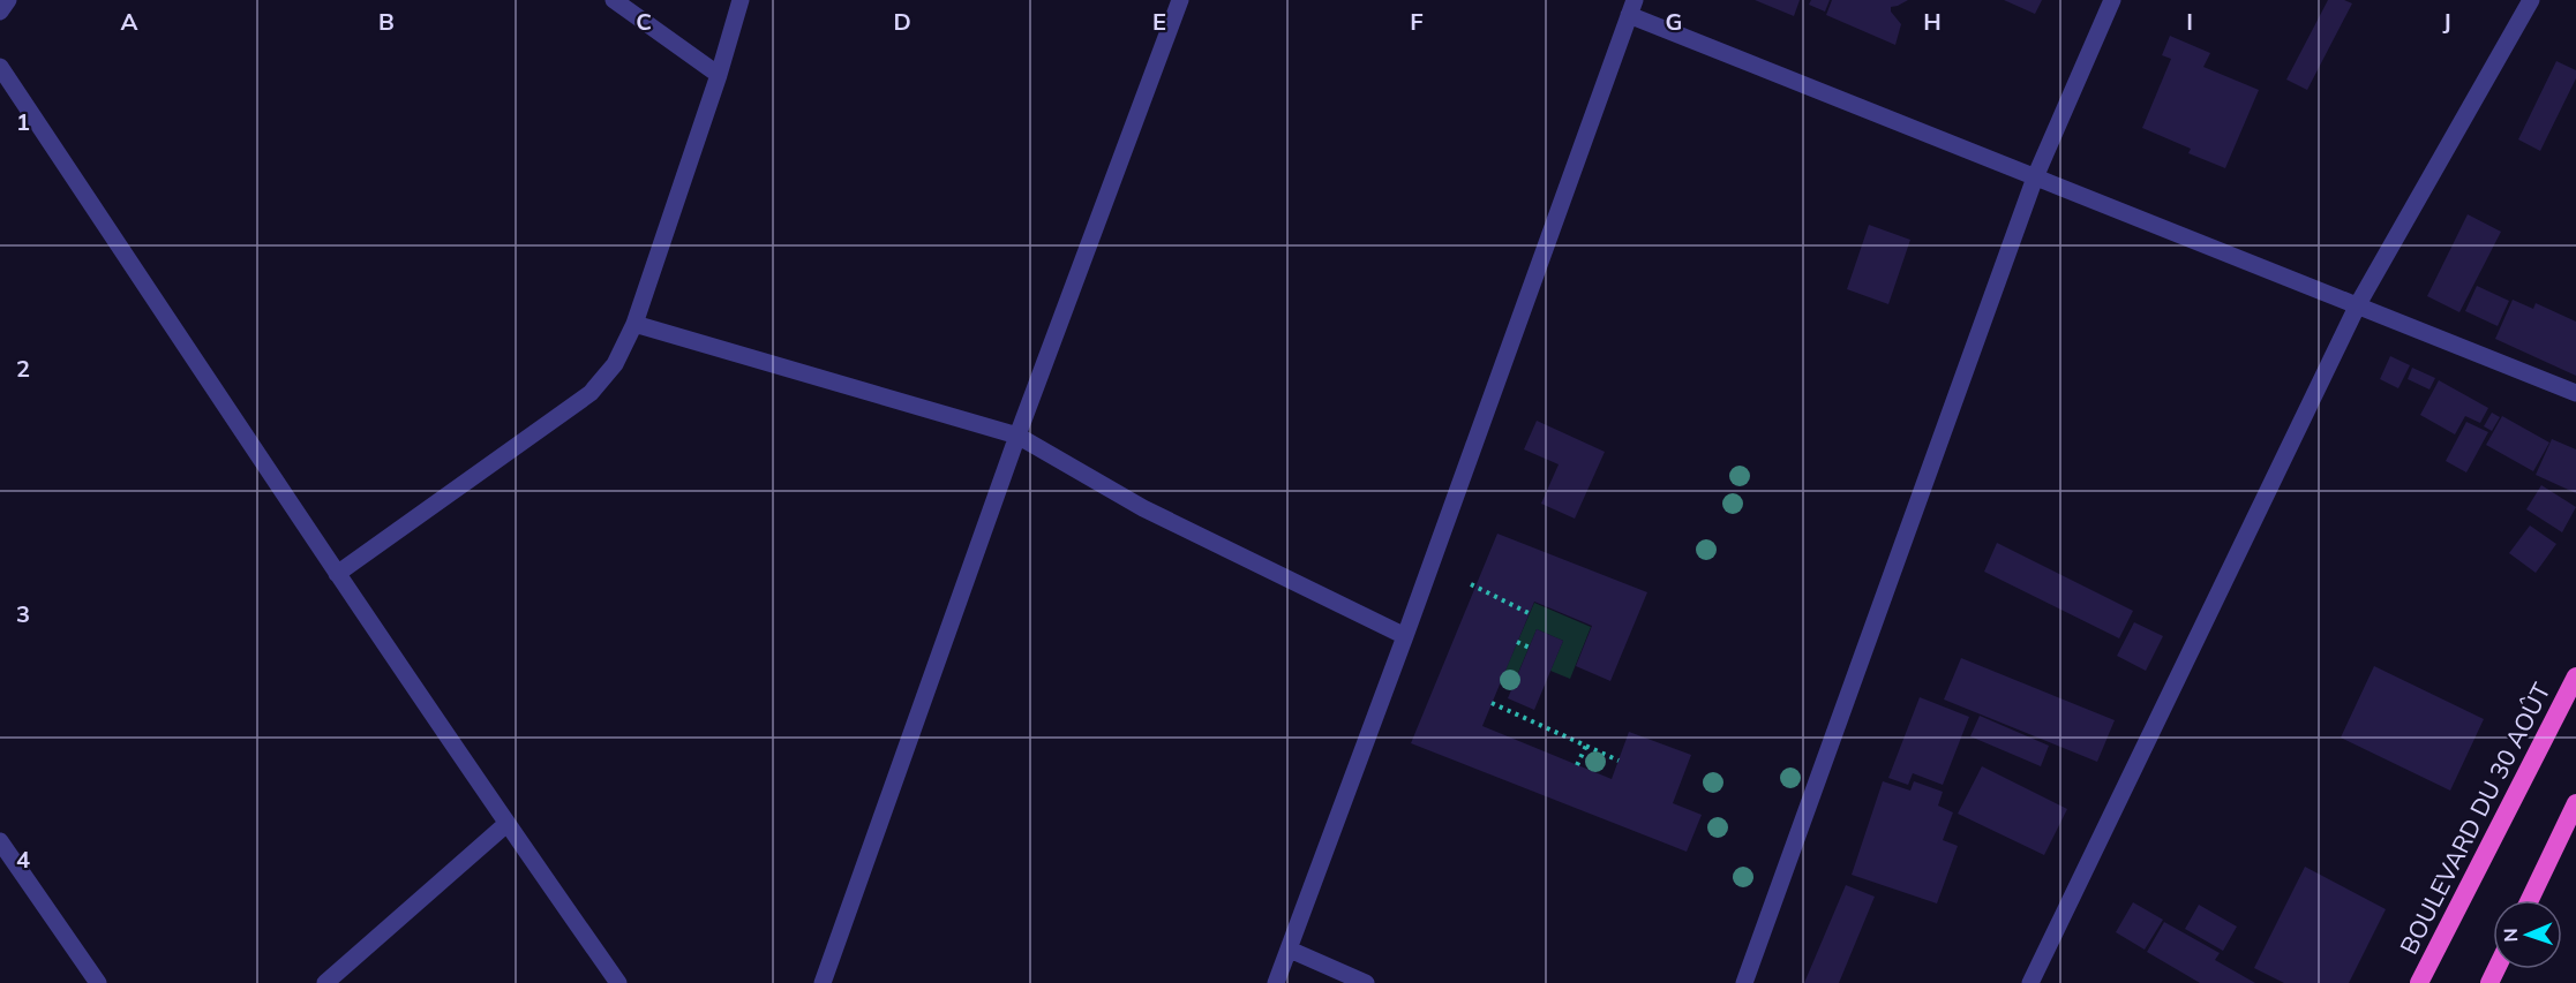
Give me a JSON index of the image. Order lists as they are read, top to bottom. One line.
{"streets":{"highway":["BOULEVARD DU 30 AOÛT"]},"north":"left","grid":{"columns":["A","B","C","D","E","F","G","H","I","J"],"rows":["1","2","3","4"]}}
